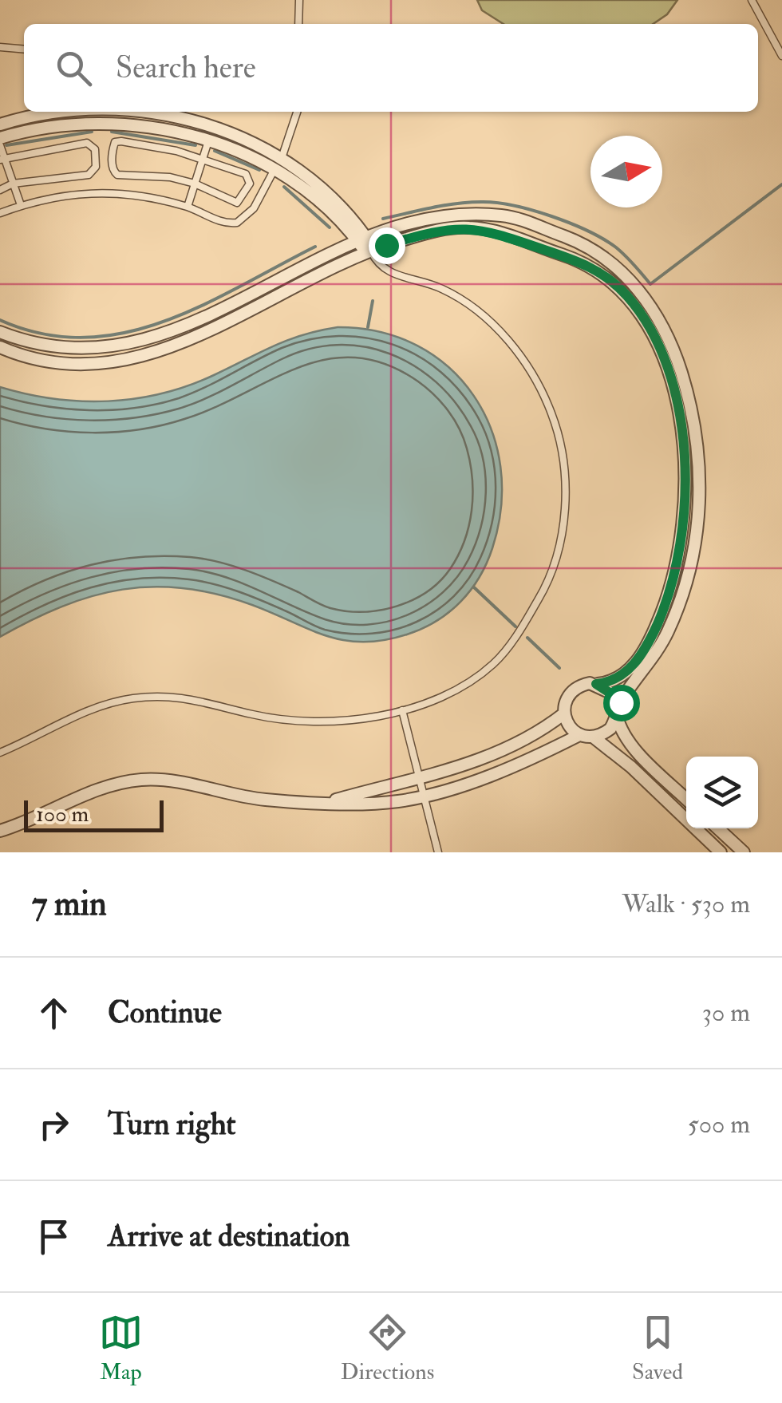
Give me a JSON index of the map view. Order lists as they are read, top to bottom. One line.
{"scale_bar":"100 m","north":"right","page":{"search":"Search here","scale":"100 m","heading":["7 min","Walk · 530 m"],"list":[["Continue","30 m"],["Turn right","500 m"],"Arrive at destination"],"nav":["Map","Directions","Saved"]}}
